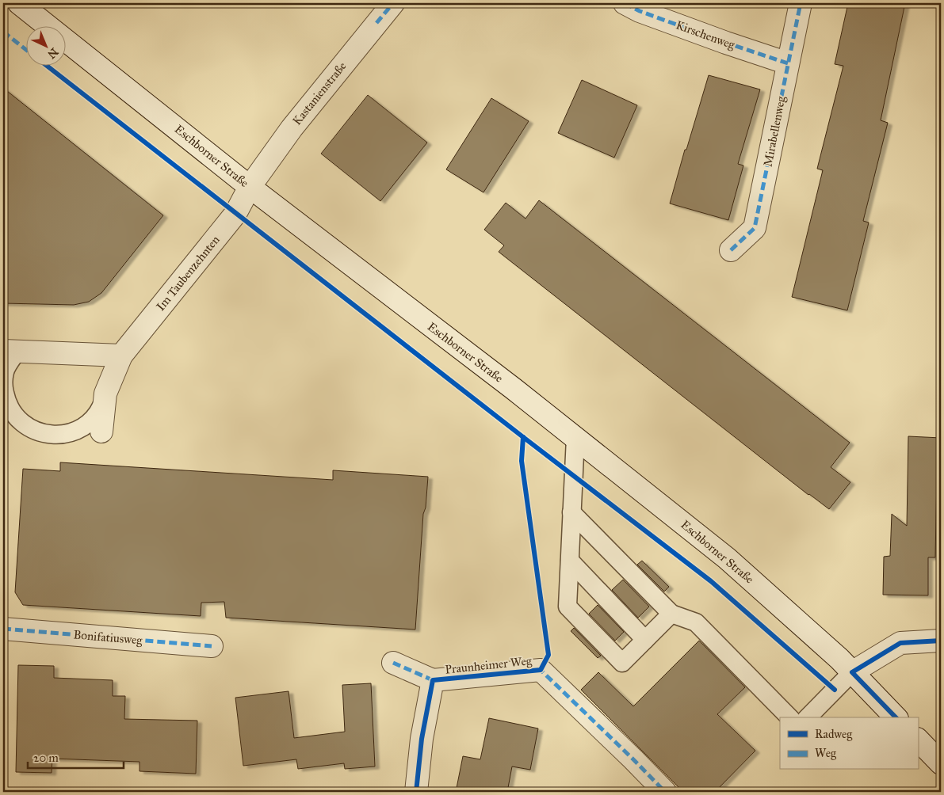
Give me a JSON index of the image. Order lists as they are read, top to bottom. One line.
{"streets":{"street":["Kirschenweg","Kastanienstraße","Mirabellenweg","Eschborner Straße","Im Taubenzehnten","Bonifatiusweg","Praunheimer Weg"]},"crossings":[["Kirschenweg","Mirabellenweg"],["Kastanienstraße","Eschborner Straße"],["Kastanienstraße","Im Taubenzehnten"],["Eschborner Straße","Im Taubenzehnten"]],"legend":["Radweg","Weg"],"scale_bar":"20 m","north":"bottom right"}
